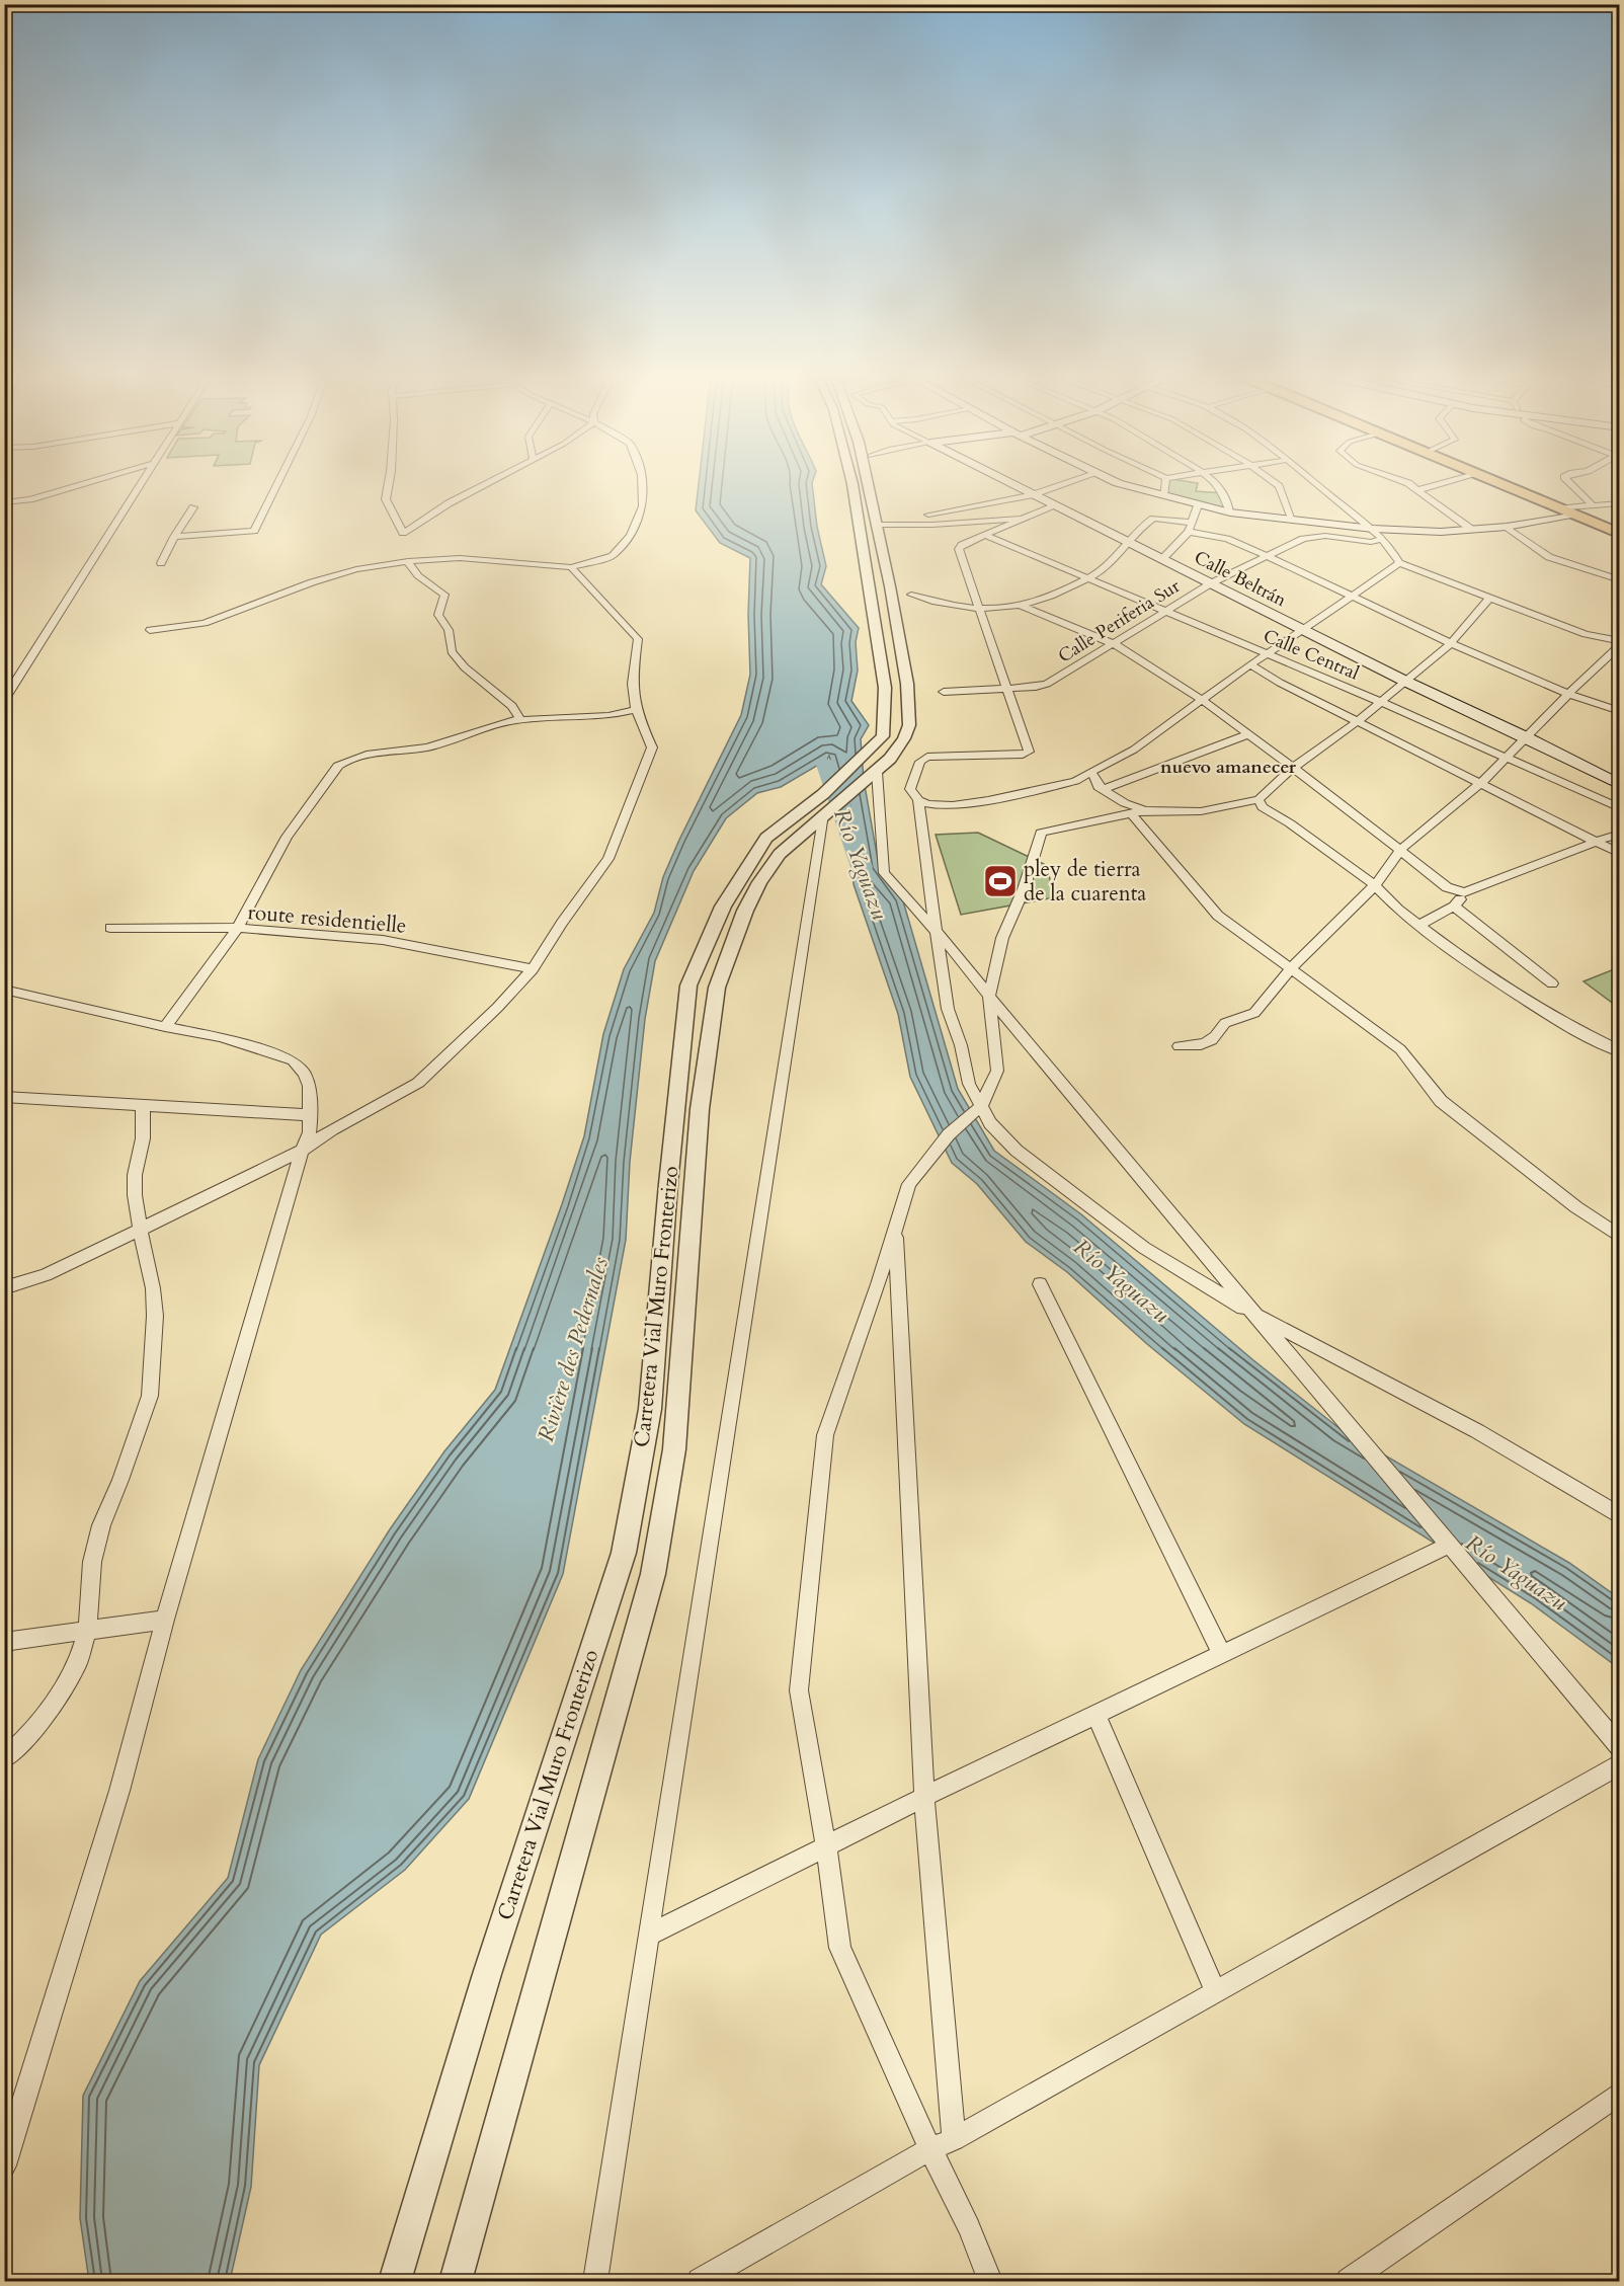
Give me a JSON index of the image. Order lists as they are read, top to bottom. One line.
{"streets":{"main road":["Calle Beltrán"],"street":["Calle Periferia Sur","Calle Central","route residentielle","Carretera Vial Muro Fronterizo"]},"crossings":[["Calle Beltrán","Calle Periferia Sur"],["Calle Periferia Sur","Calle Central"]],"districts":["nuevo amanecer"],"water":["Río Yaguazu","Rivière des Pedernales"],"places":{"sports":["pley de tierra de la cuarenta"]}}
